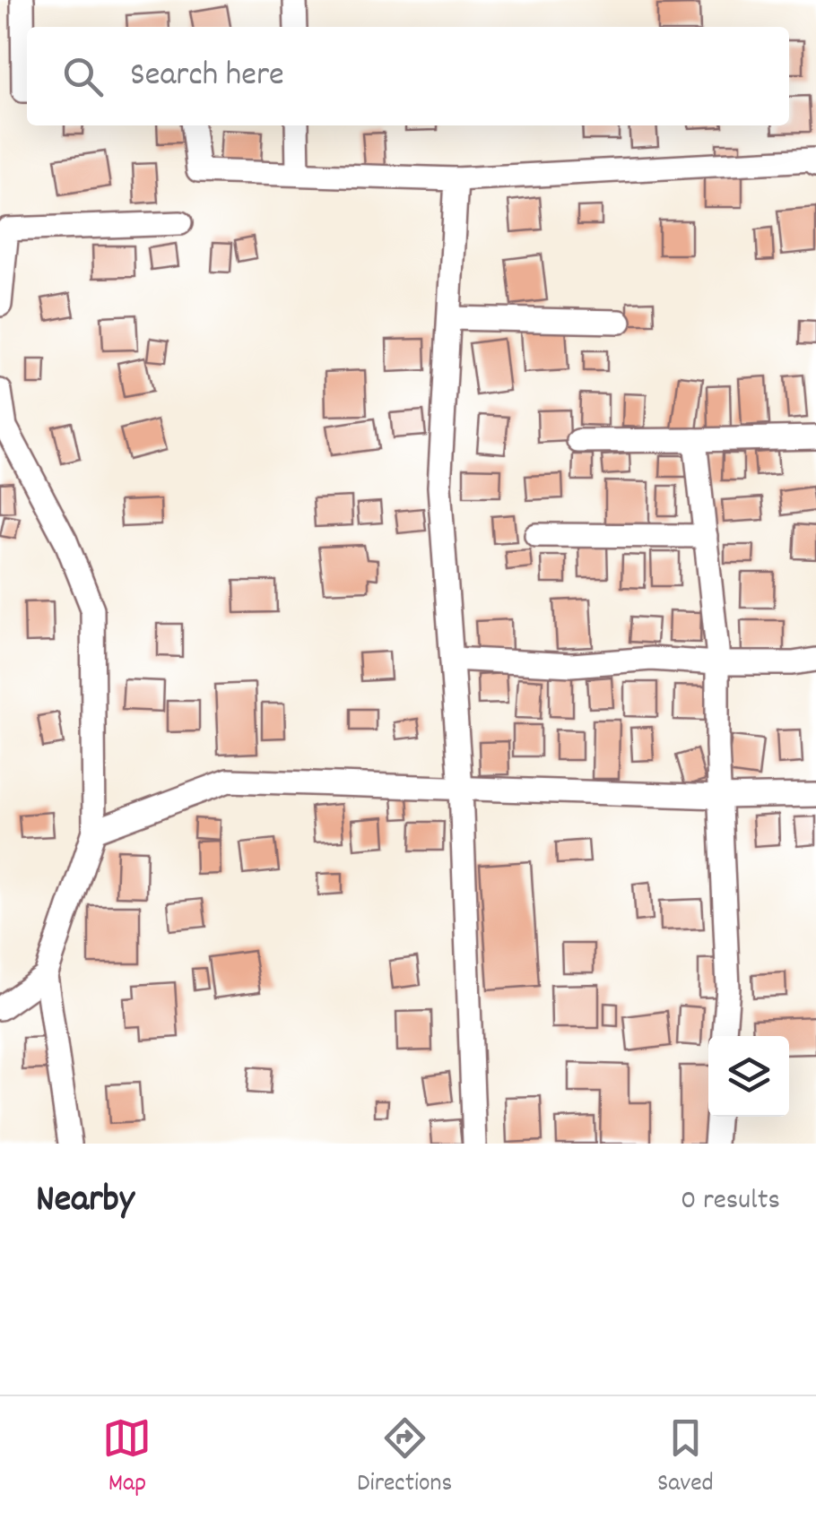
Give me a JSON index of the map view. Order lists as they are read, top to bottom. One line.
{"page":{"search":"Search here","heading":["Nearby","0 results"],"nav":["Map","Directions","Saved"]}}
